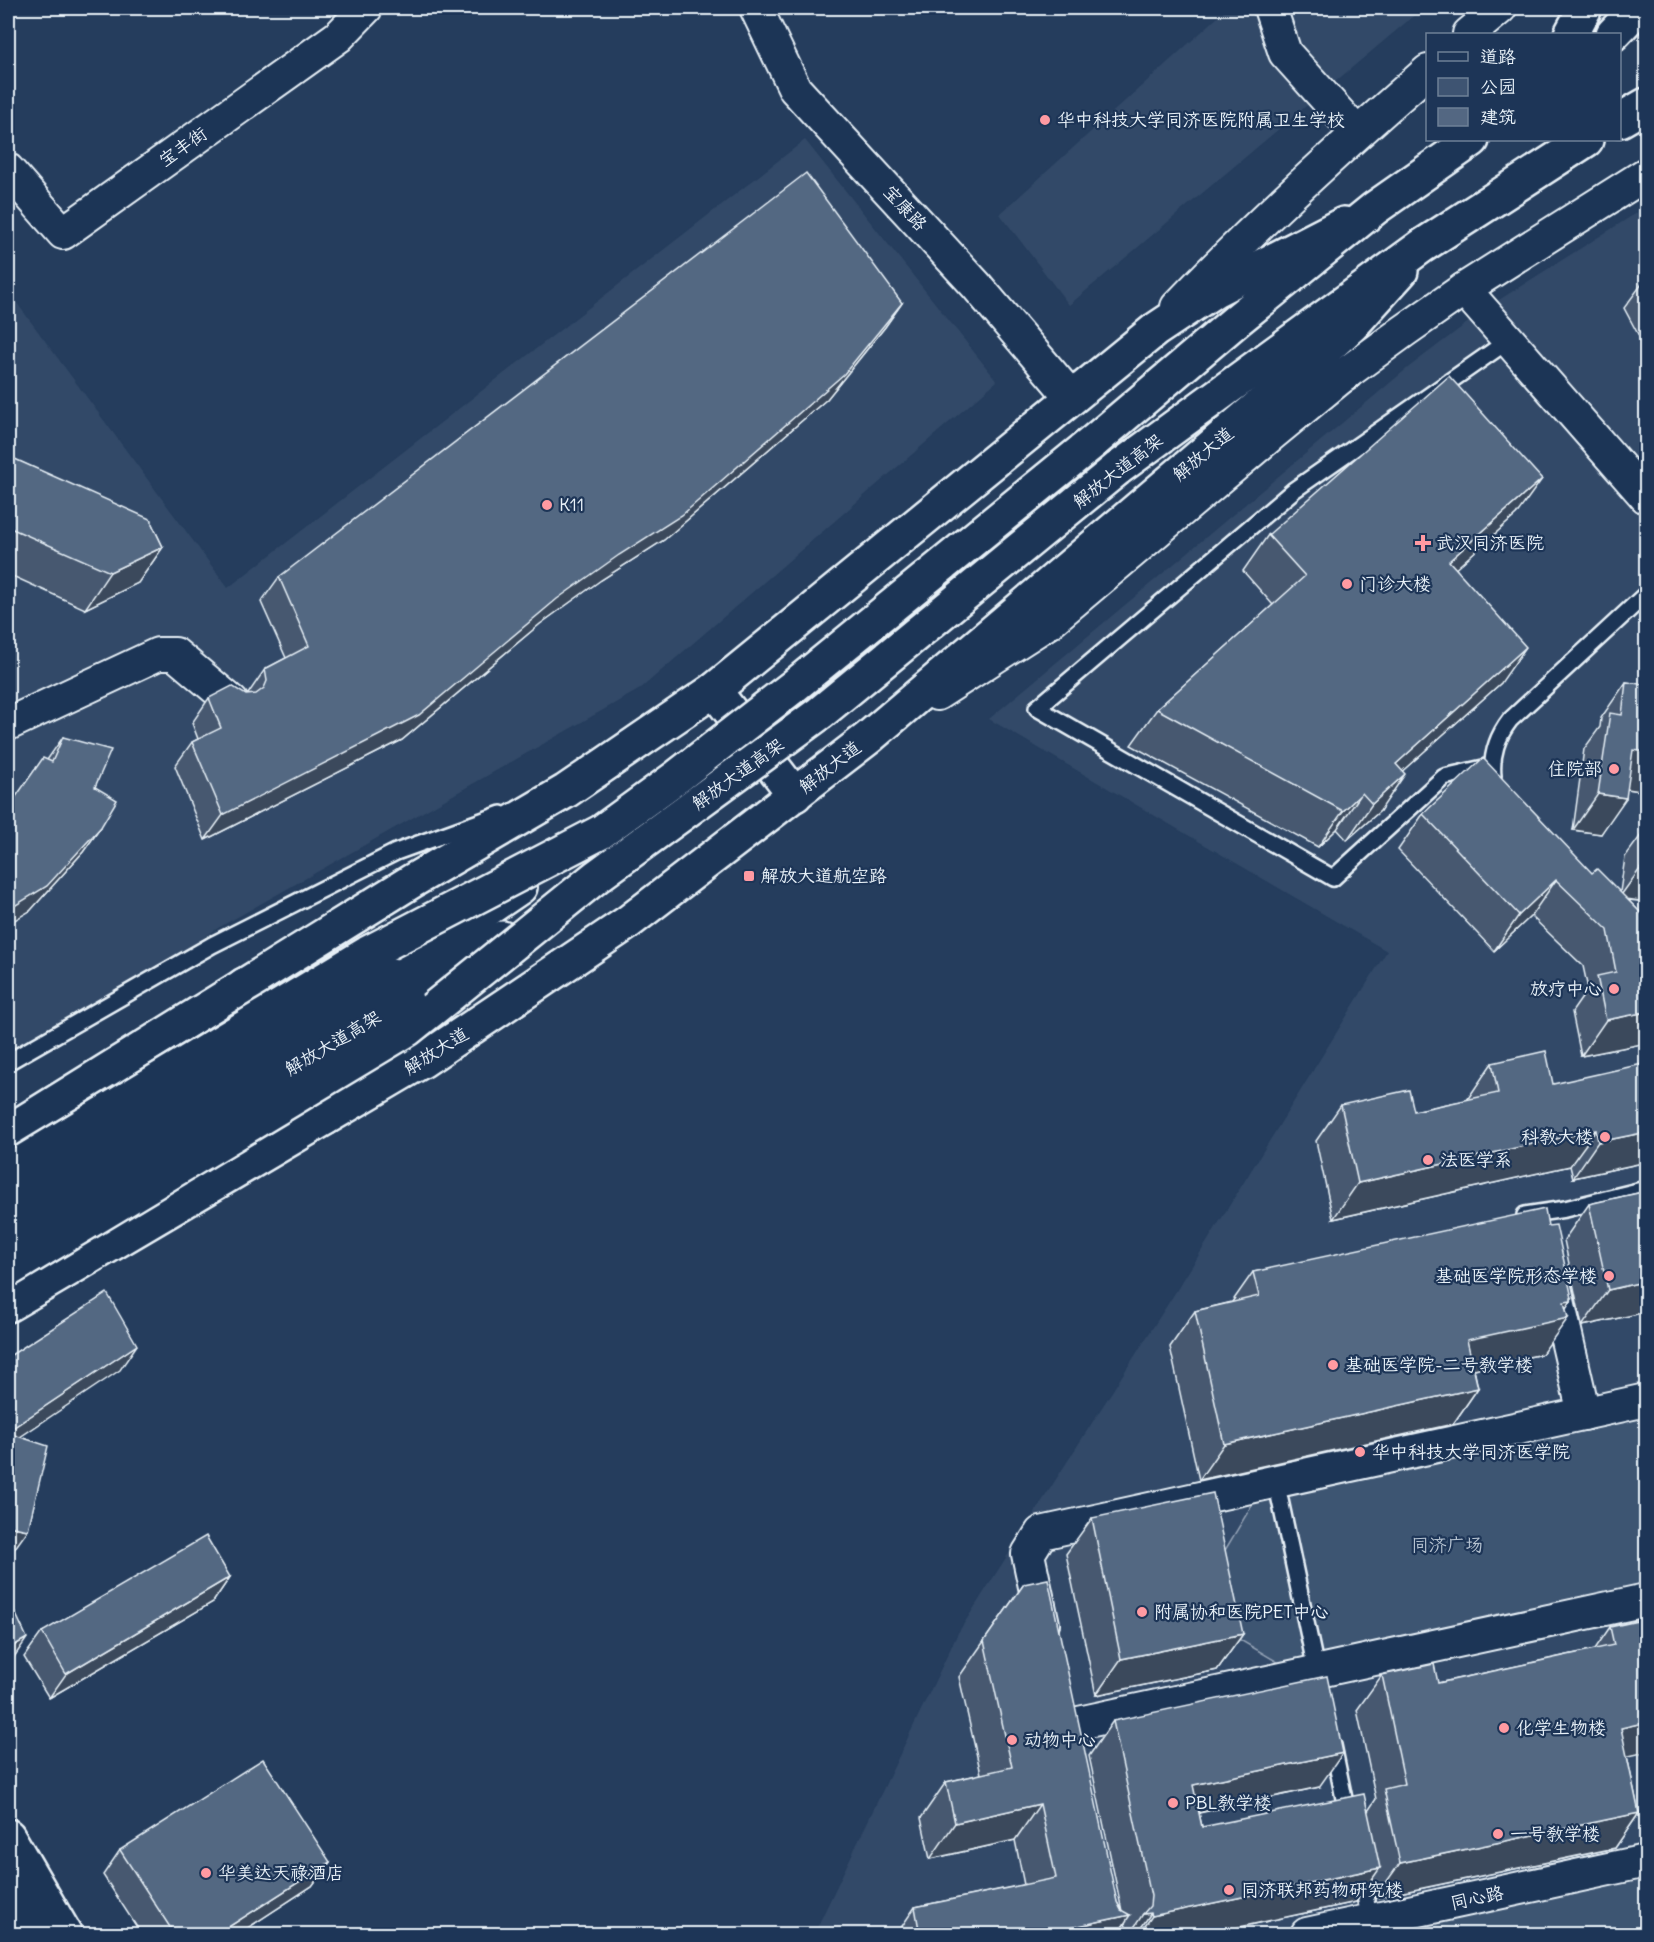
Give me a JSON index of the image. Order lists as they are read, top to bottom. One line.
{"streets":{"main road":["解放大道","解放大道高架"],"street":["宝丰街","宝康路","同心路"]},"crossings":[["解放大道","解放大道高架"]],"parks":["同济广场"],"places":{"other":["华中科技大学同济医院附属卫生学校","K11","门诊大楼","住院部","放疗中心","科教大楼","法医学系","基础医学院形态学楼","基础医学院-二号教学楼","华中科技大学同济医学院","附属协和医院PET中心","化学生物楼","动物中心","PBL教学楼","一号教学楼","华美达天禄酒店","同济联邦药物研究楼"],"health":["武汉同济医院"],"transit":["解放大道航空路"]},"legend":["道路","公园","建筑"]}
